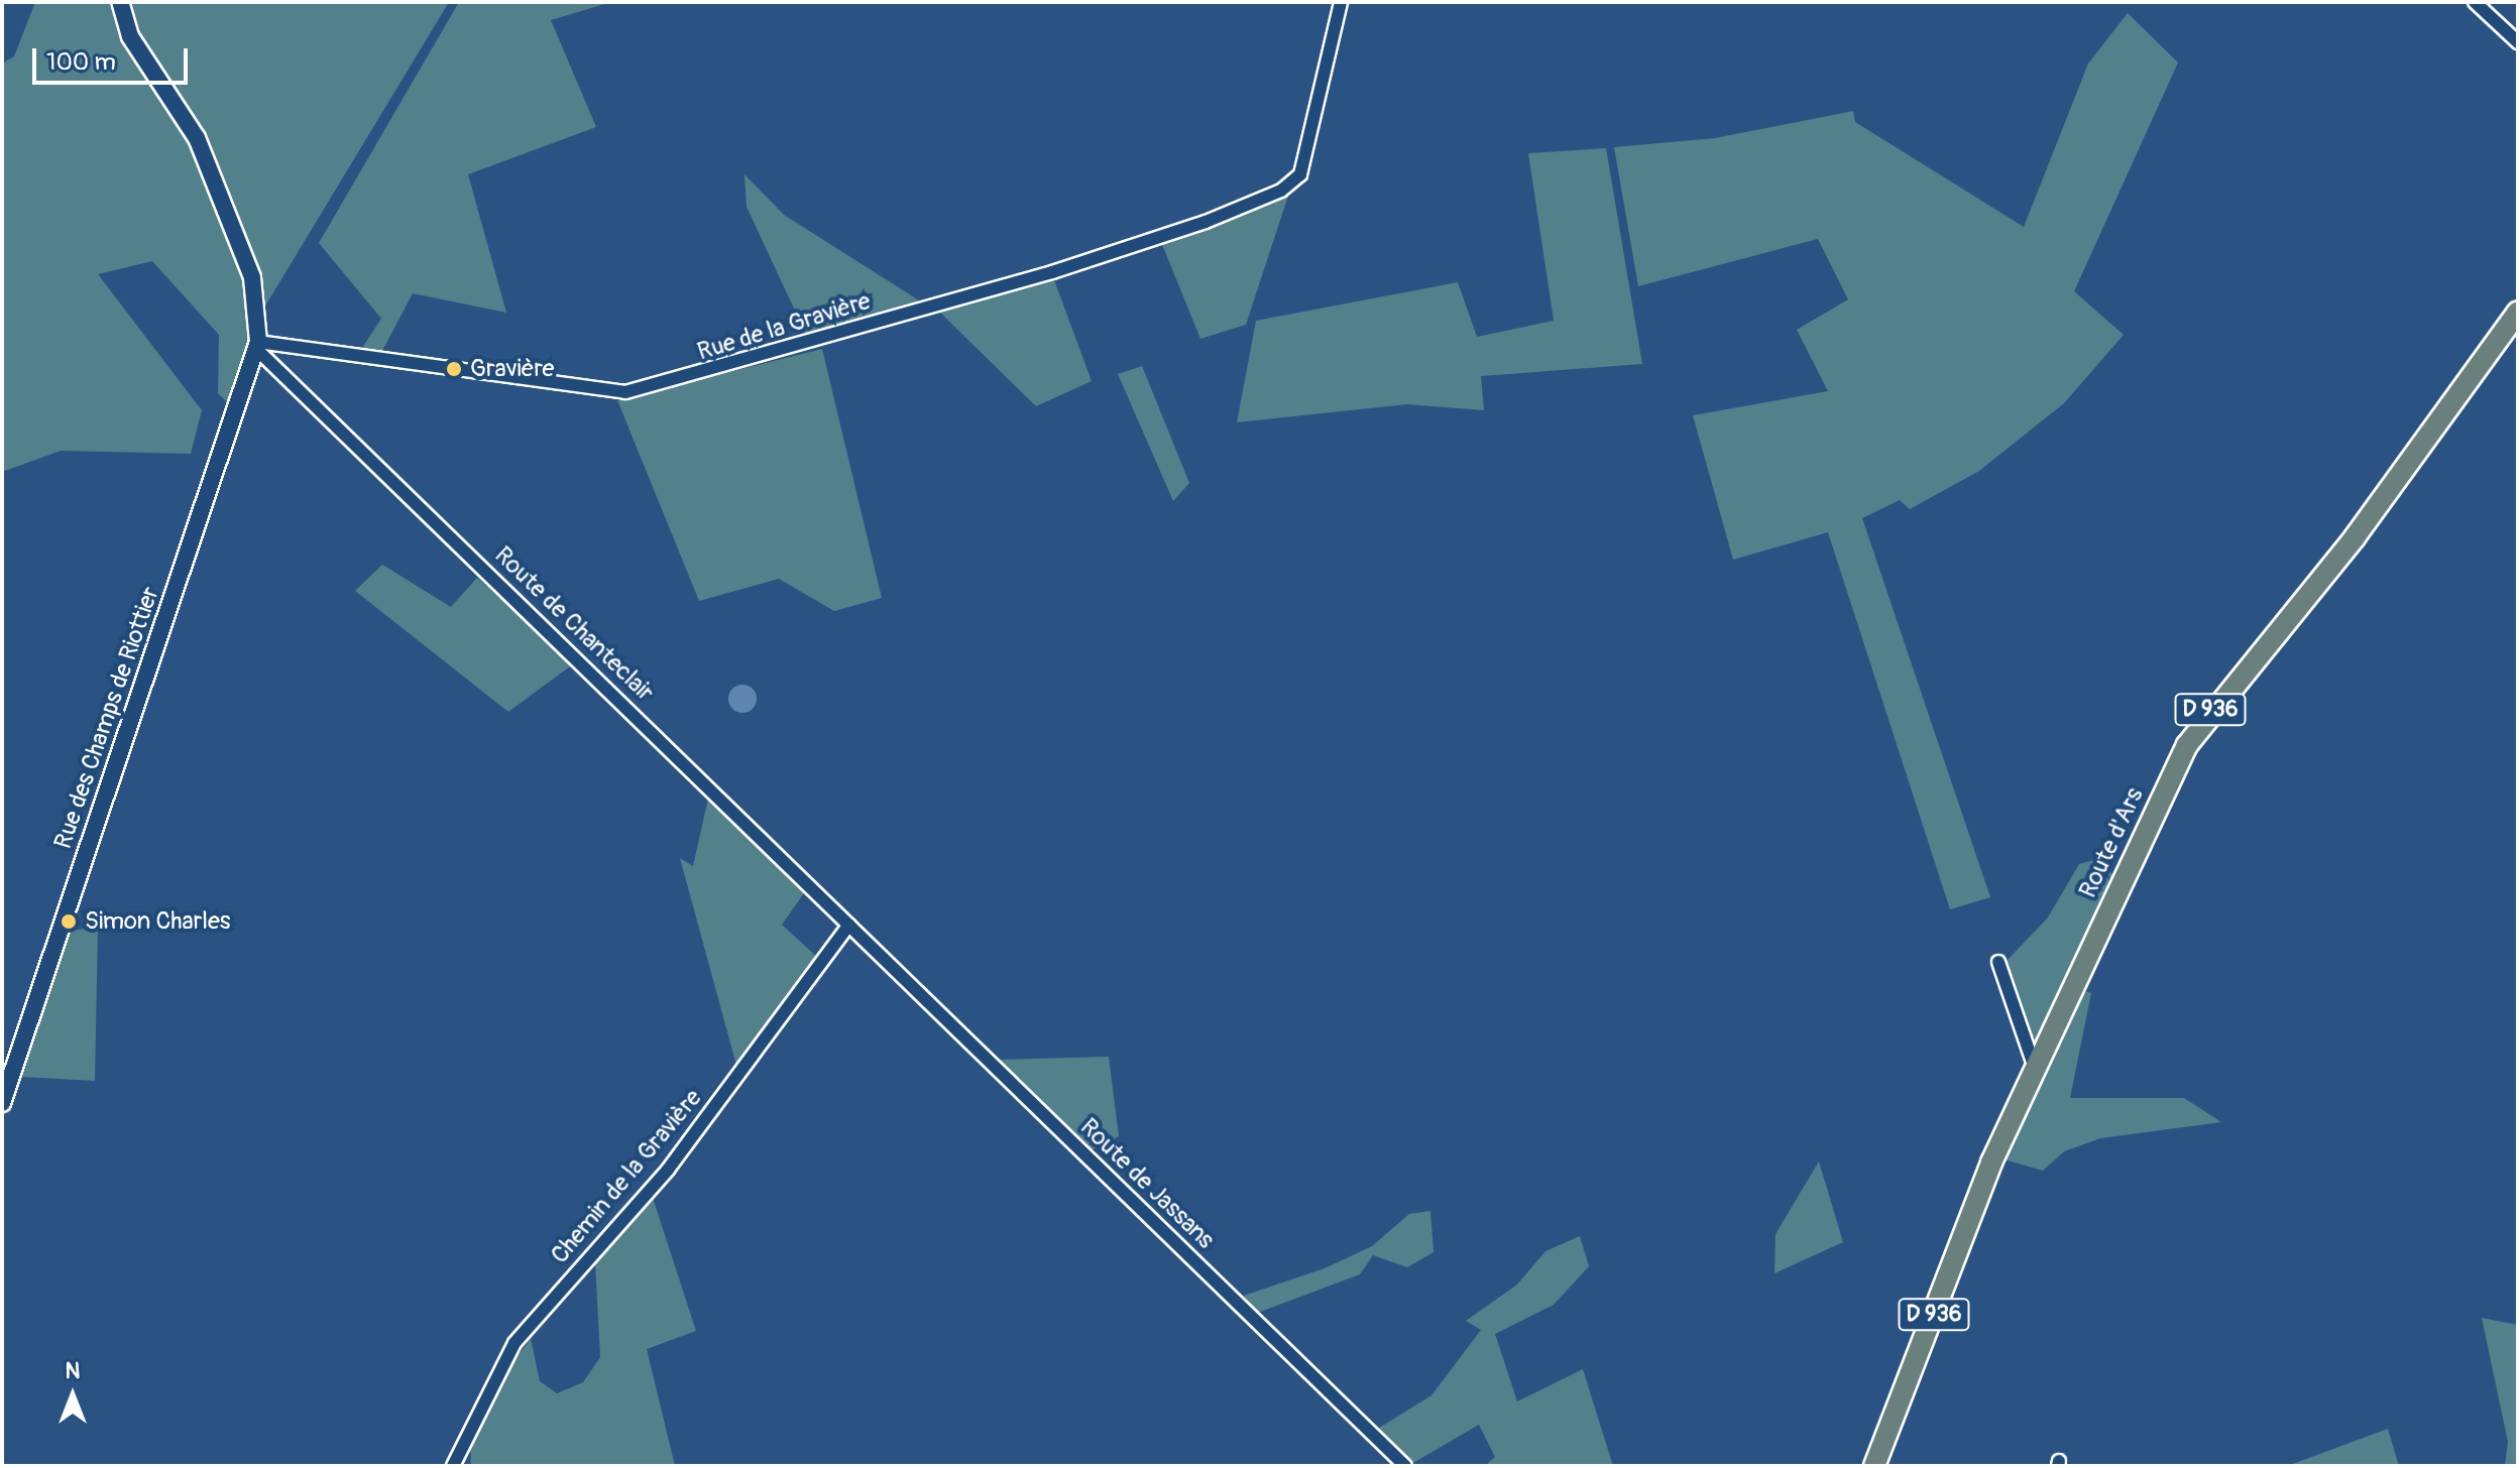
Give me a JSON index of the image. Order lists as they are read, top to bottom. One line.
{"streets":{"main road":["D 936","Route d'Ars"],"street":["Rue de la Gravière","Route de Chanteclair","Rue des Champs de Riottier","Chemin de la Gravière","Route de Jassans"]},"crossings":[["Rue de la Gravière","Route de Chanteclair"],["Rue de la Gravière","Rue des Champs de Riottier"],["Route de Chanteclair","Rue des Champs de Riottier"],["Route de Chanteclair","Chemin de la Gravière"],["Route de Chanteclair","Route de Jassans"],["Chemin de la Gravière","Route de Jassans"]],"places":["Gravière","Simon Charles"],"scale_bar":"100 m","north":"top"}
